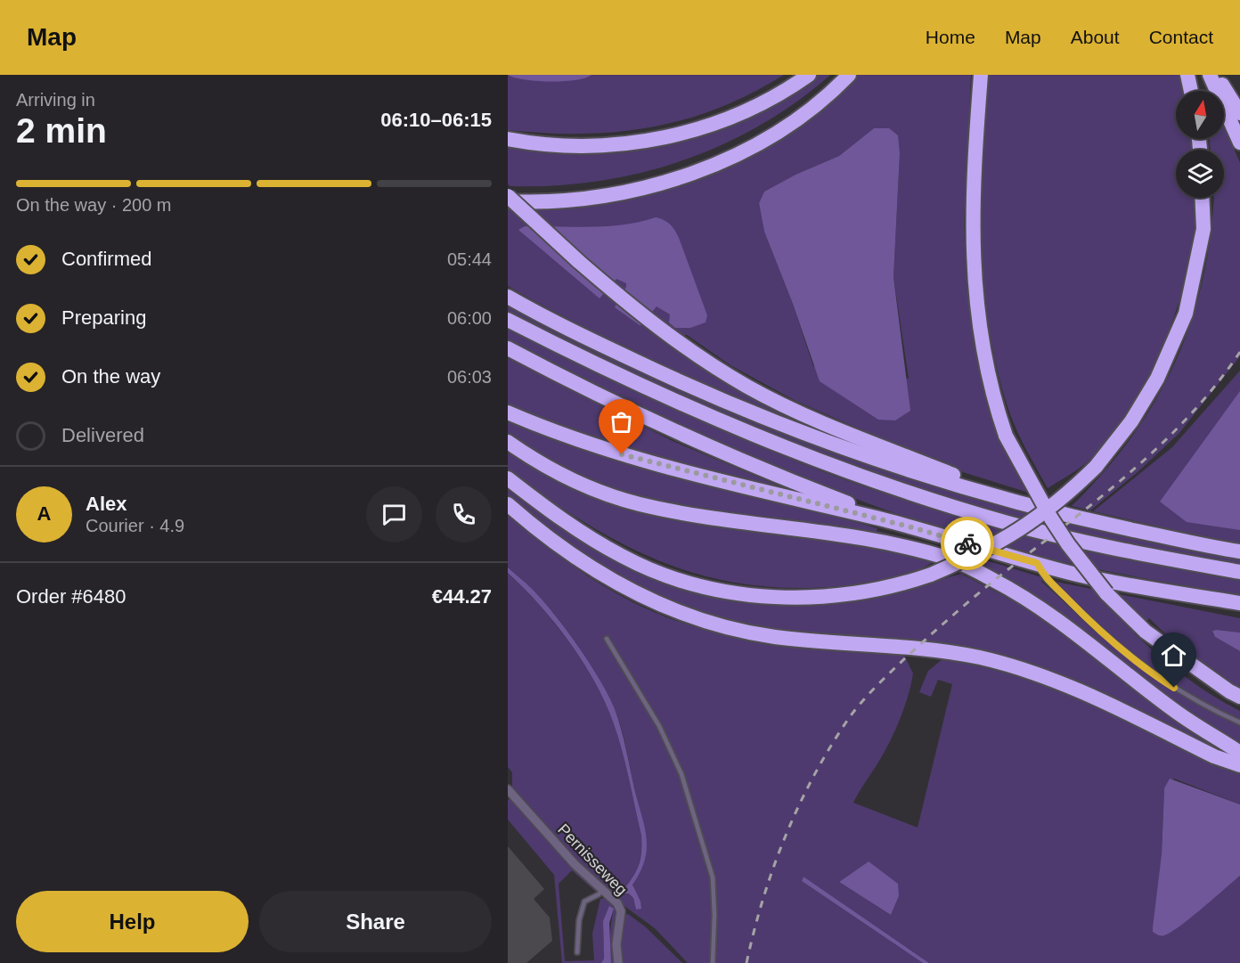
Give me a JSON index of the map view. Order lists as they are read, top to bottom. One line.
{"streets":{"street":["Pernisseweg"]},"north":"top","page":{"header":"Map","nav":["Home","Map","About","Contact"],"heading":["2 min","Arriving in","06:10–06:15"],"panel":["Alex","Courier · 4.9","Order #6480","€44.27"],"bar":"On the way · 200 m","list":[["Confirmed","05:44"],["Preparing","06:00"],["On the way","06:03"],"Delivered"],"round":"A","buttons":["Help","Share"]}}
